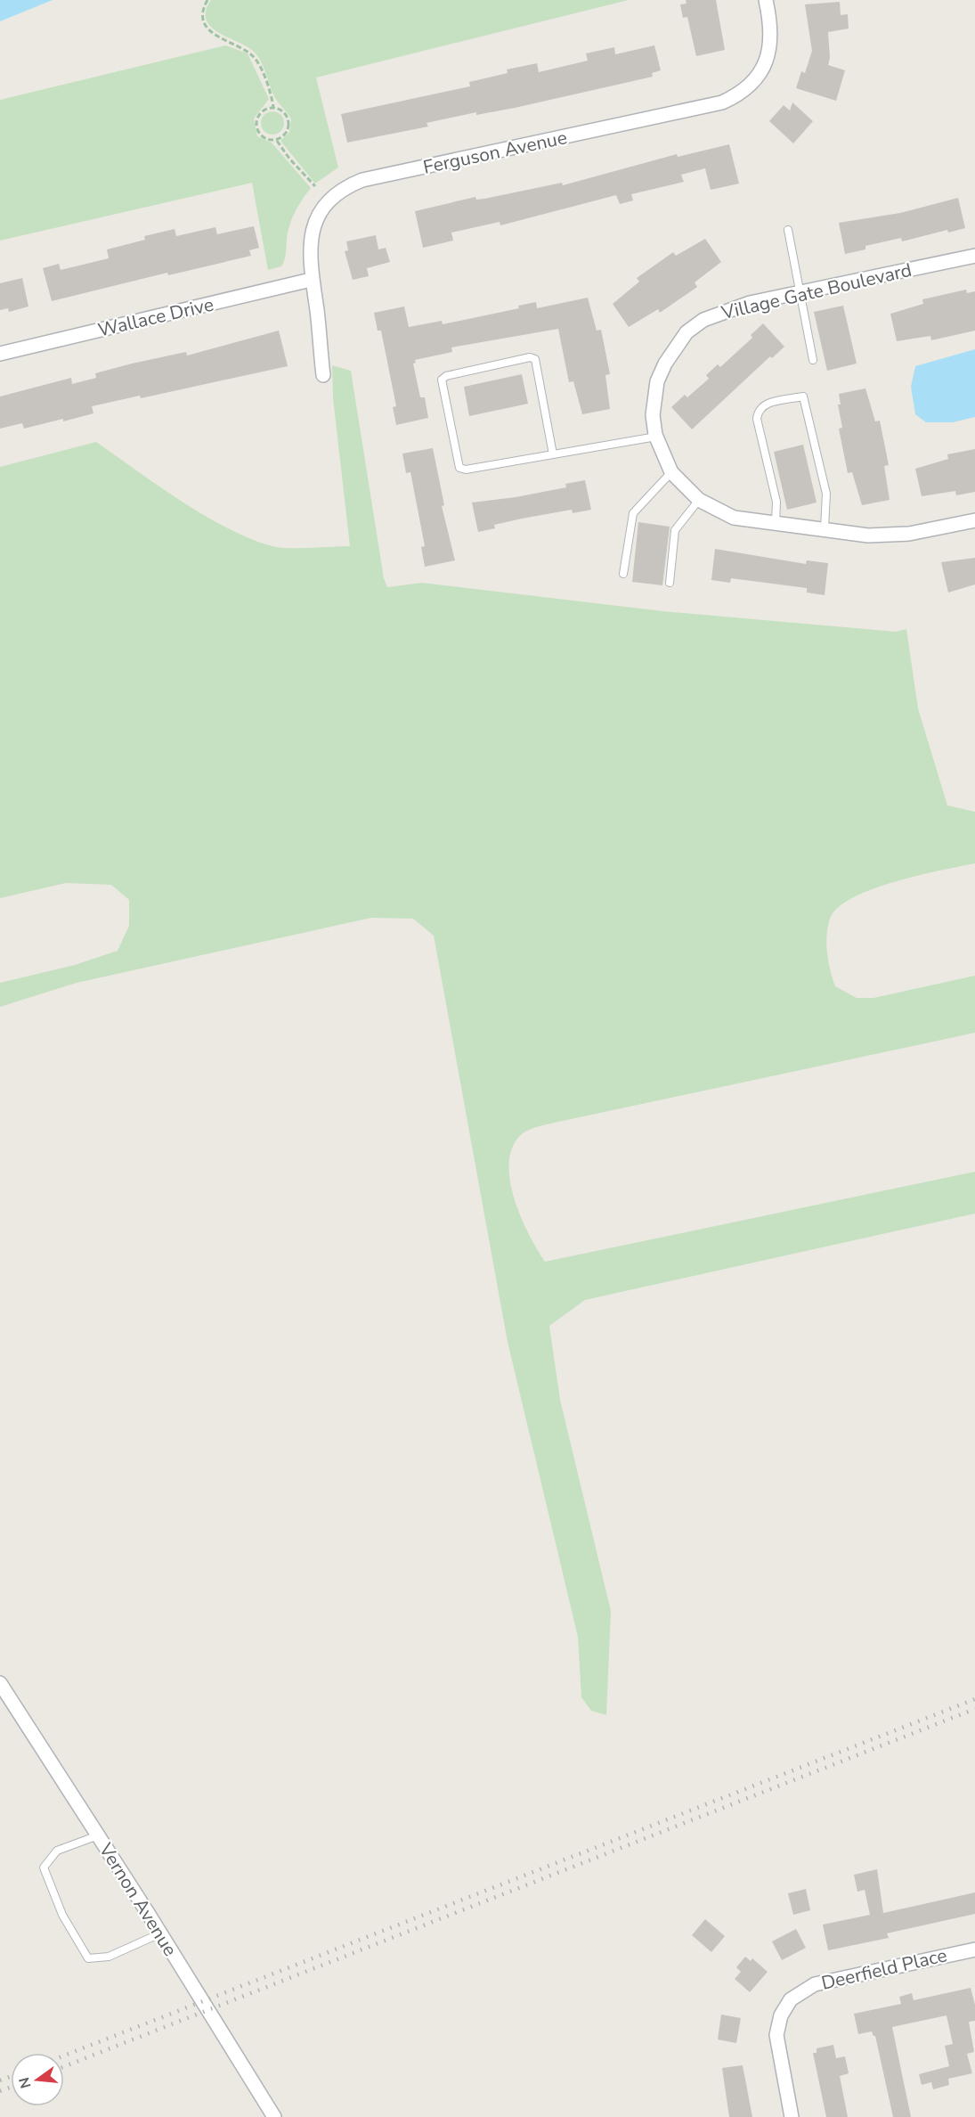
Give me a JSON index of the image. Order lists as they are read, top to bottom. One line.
{"streets":{"street":["Ferguson Avenue","Village Gate Boulevard","Wallace Drive","Vernon Avenue","Deerfield Place"]},"crossings":[["Ferguson Avenue","Wallace Drive"]],"north":"left"}
